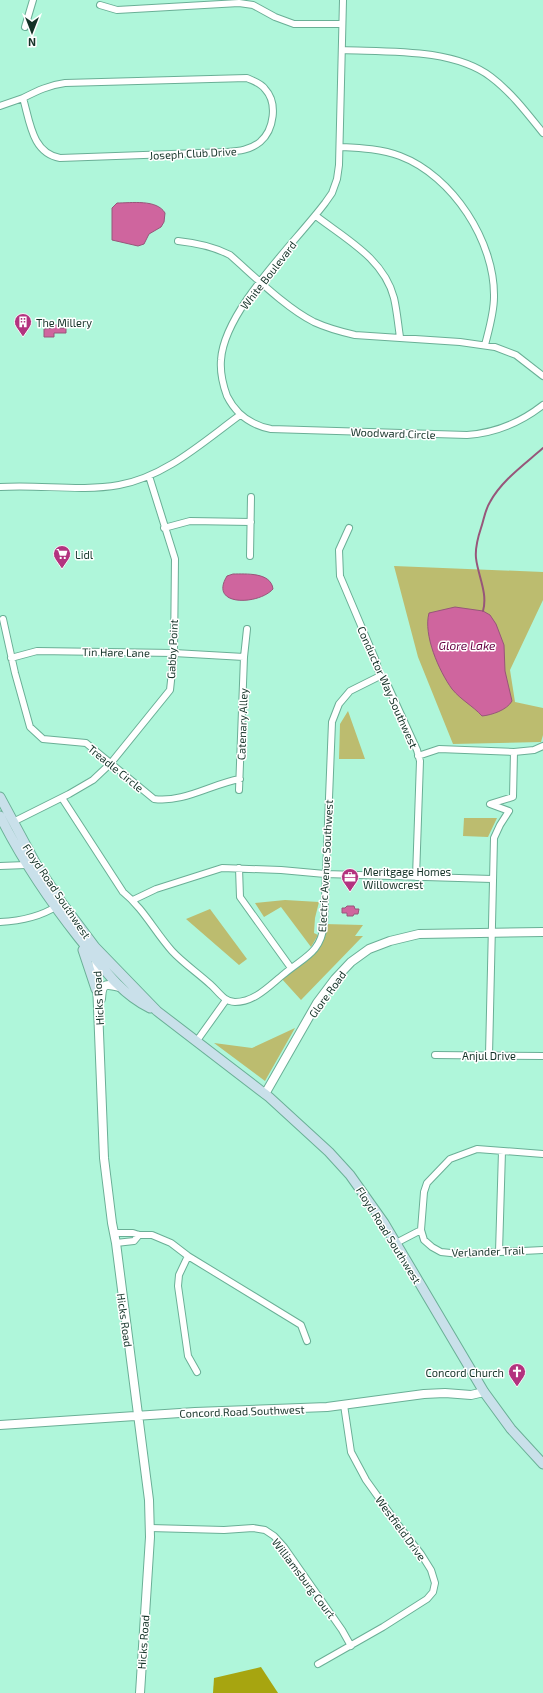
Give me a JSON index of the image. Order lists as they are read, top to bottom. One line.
{"streets":{"main road":["Floyd Road Southwest"],"street":["Joseph Club Drive","White Boulevard","Woodward Circle","Gabby Point","Tin Hare Lane","Conductor Way Southwest","Catenary Alley","Treadle Circle","Electric Avenue Southwest","Glore Road","Hicks Road","Anjul Drive","Verlander Trail","Concord Road Southwest","Westfield Drive","Williamsburg Court"]},"crossings":[["White Boulevard","Woodward Circle"],["Gabby Point","Tin Hare Lane"],["Gabby Point","Treadle Circle"],["Gabby Point","Floyd Road Southwest"],["Tin Hare Lane","Catenary Alley"],["Tin Hare Lane","Treadle Circle"],["Conductor Way Southwest","Electric Avenue Southwest"],["Catenary Alley","Treadle Circle"],["Floyd Road Southwest","Glore Road"],["Floyd Road Southwest","Hicks Road"],["Floyd Road Southwest","Concord Road Southwest"],["Hicks Road","Concord Road Southwest"],["Hicks Road","Williamsburg Court"],["Concord Road Southwest","Westfield Drive"],["Westfield Drive","Williamsburg Court"]],"water":["Glore Lake"],"places":{"building":["The Millery"],"supermarket":["Lidl"],"office":["Meritgage Homes Willowcrest"],"church":["Concord Church"]},"north":"bottom"}
